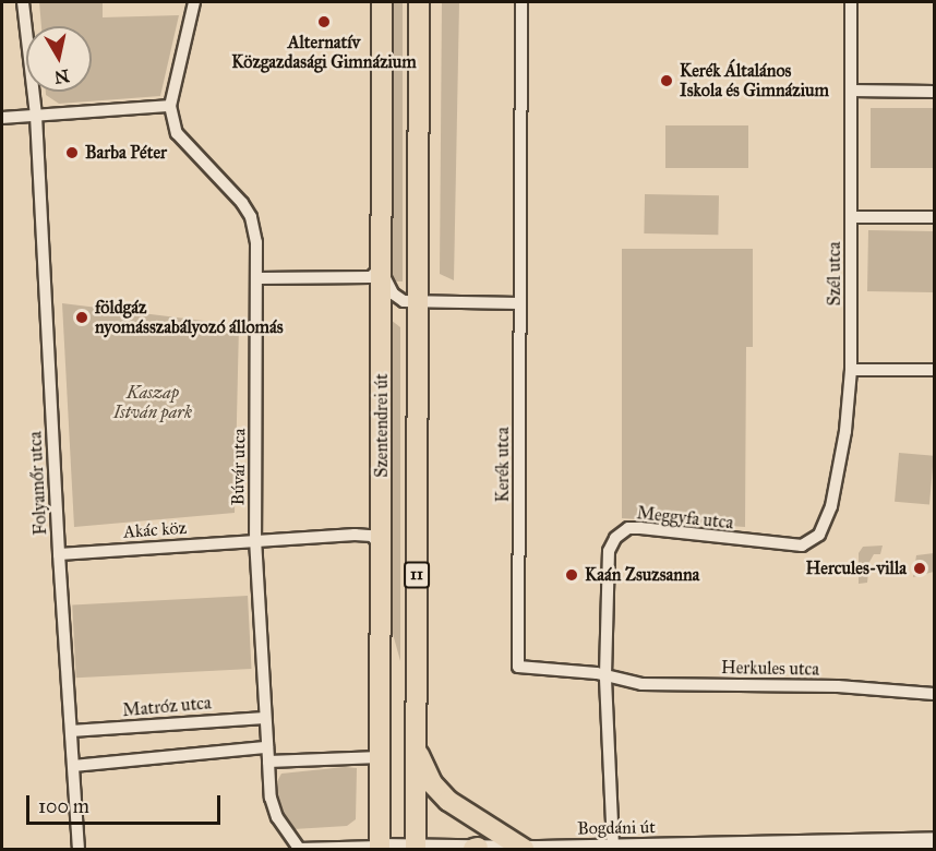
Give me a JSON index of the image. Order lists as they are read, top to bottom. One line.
{"streets":{"main road":["Szentendrei út","11"],"street":["Szél utca","Kerék utca","Búvár utca","Folyamőr utca","Meggyfa utca","Akác köz","Herkules utca","Matróz utca","Bogdáni út"]},"crossings":[["Szél utca","Meggyfa utca"],["Szentendrei út","Akác köz"],["Szentendrei út","Bogdáni út"],["Kerék utca","Meggyfa utca"],["Kerék utca","Herkules utca"],["Búvár utca","Akác köz"],["Búvár utca","Matróz utca"],["Búvár utca","Bogdáni út"],["Folyamőr utca","Akác köz"],["Folyamőr utca","Matróz utca"],["Meggyfa utca","Herkules utca"]],"parks":["Kaszap István park"],"places":["Alternatív Közgazdasági Gimnázium","Kerék Általános Iskola és Gimnázium","Barba Péter","földgáz nyomásszabályozó állomás","Hercules-villa","Kaán Zsuzsanna"],"scale_bar":"100 m","north":"bottom"}
